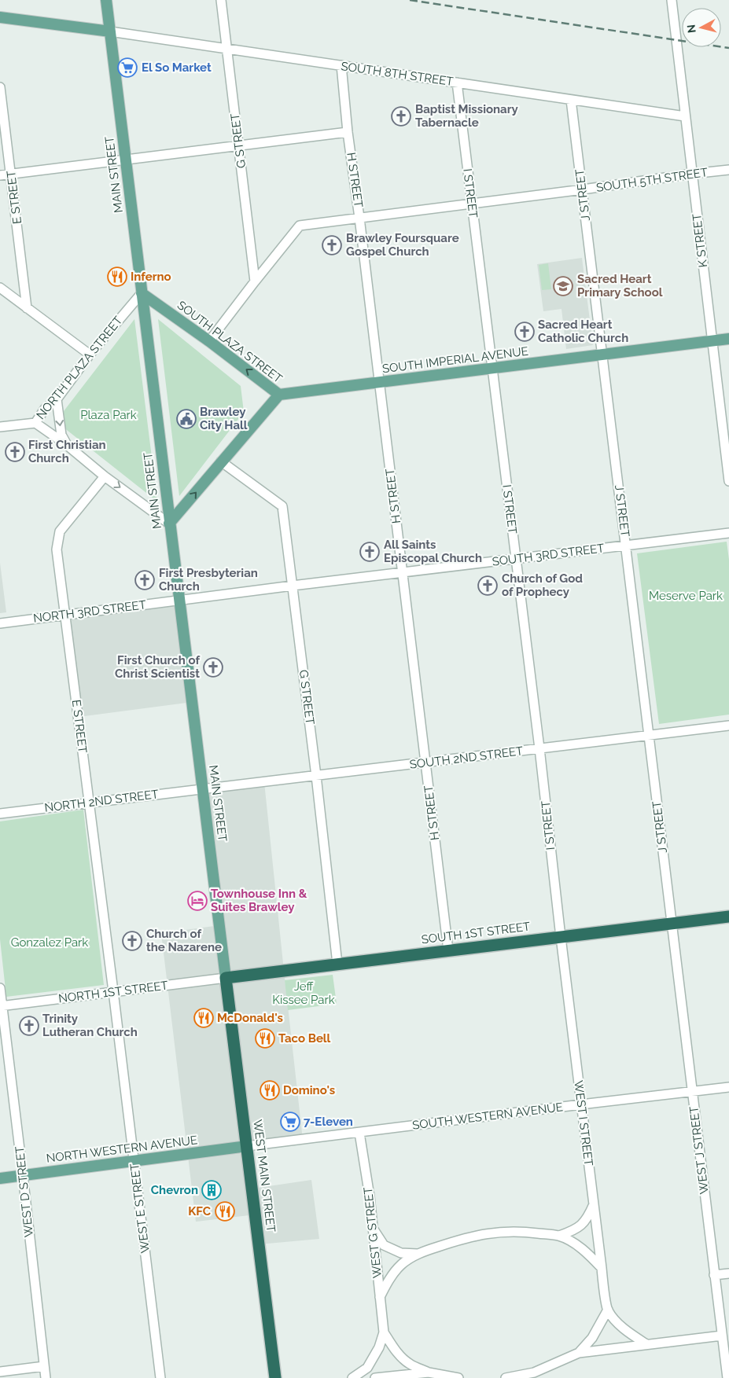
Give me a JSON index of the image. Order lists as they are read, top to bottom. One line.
{"streets":{"highway":["SOUTH 1ST STREET","WEST MAIN STREET"],"main road":["MAIN STREET","SOUTH PLAZA STREET","SOUTH IMPERIAL AVENUE","NORTH WESTERN AVENUE"],"street":["SOUTH 8TH STREET","G STREET","H STREET","SOUTH 5TH STREET","I STREET","J STREET","E STREET","K STREET","NORTH PLAZA STREET","SOUTH 3RD STREET","NORTH 3RD STREET","SOUTH 2ND STREET","NORTH 2ND STREET","NORTH 1ST STREET","SOUTH WESTERN AVENUE","WEST I STREET","WEST J STREET","WEST D STREET","WEST E STREET","WEST G STREET"]},"crossings":[["SOUTH 8TH STREET","G STREET"],["SOUTH 8TH STREET","MAIN STREET"],["SOUTH 8TH STREET","H STREET"],["SOUTH 8TH STREET","I STREET"],["SOUTH 8TH STREET","J STREET"],["SOUTH 8TH STREET","K STREET"],["G STREET","SOUTH 5TH STREET"],["G STREET","SOUTH PLAZA STREET"],["G STREET","SOUTH 3RD STREET"],["G STREET","SOUTH 2ND STREET"],["G STREET","SOUTH 1ST STREET"],["MAIN STREET","SOUTH PLAZA STREET"],["MAIN STREET","NORTH PLAZA STREET"],["MAIN STREET","SOUTH 3RD STREET"],["MAIN STREET","NORTH 3RD STREET"],["MAIN STREET","SOUTH 2ND STREET"],["MAIN STREET","NORTH 2ND STREET"],["MAIN STREET","SOUTH 1ST STREET"],["MAIN STREET","NORTH 1ST STREET"],["MAIN STREET","WEST MAIN STREET"],["H STREET","SOUTH 5TH STREET"],["H STREET","SOUTH IMPERIAL AVENUE"],["H STREET","SOUTH 3RD STREET"],["H STREET","SOUTH 2ND STREET"],["H STREET","SOUTH 1ST STREET"],["SOUTH 5TH STREET","I STREET"],["SOUTH 5TH STREET","J STREET"],["SOUTH 5TH STREET","K STREET"],["SOUTH 5TH STREET","SOUTH PLAZA STREET"],["I STREET","SOUTH IMPERIAL AVENUE"],["I STREET","SOUTH 3RD STREET"],["I STREET","SOUTH 2ND STREET"],["I STREET","SOUTH 1ST STREET"],["I STREET","WEST I STREET"],["J STREET","SOUTH IMPERIAL AVENUE"],["J STREET","SOUTH 3RD STREET"],["J STREET","SOUTH 2ND STREET"],["J STREET","SOUTH 1ST STREET"],["J STREET","WEST J STREET"],["E STREET","NORTH PLAZA STREET"],["E STREET","NORTH 3RD STREET"],["E STREET","NORTH 2ND STREET"],["E STREET","NORTH 1ST STREET"],["E STREET","WEST E STREET"],["K STREET","SOUTH IMPERIAL AVENUE"],["SOUTH PLAZA STREET","SOUTH IMPERIAL AVENUE"],["SOUTH PLAZA STREET","NORTH PLAZA STREET"],["SOUTH 3RD STREET","NORTH 3RD STREET"],["SOUTH 2ND STREET","NORTH 2ND STREET"],["SOUTH 1ST STREET","NORTH 1ST STREET"],["SOUTH 1ST STREET","WEST I STREET"],["SOUTH 1ST STREET","WEST J STREET"],["SOUTH 1ST STREET","WEST MAIN STREET"],["NORTH 1ST STREET","WEST MAIN STREET"],["NORTH 1ST STREET","WEST D STREET"],["NORTH 1ST STREET","WEST E STREET"],["SOUTH WESTERN AVENUE","WEST I STREET"],["SOUTH WESTERN AVENUE","NORTH WESTERN AVENUE"],["SOUTH WESTERN AVENUE","WEST J STREET"],["SOUTH WESTERN AVENUE","WEST MAIN STREET"],["SOUTH WESTERN AVENUE","WEST G STREET"],["NORTH WESTERN AVENUE","WEST MAIN STREET"],["NORTH WESTERN AVENUE","WEST D STREET"],["NORTH WESTERN AVENUE","WEST E STREET"]],"parks":["Plaza Park","Meserve Park","Gonzalez Park","Jeff Kissee Park"],"places":{"supermarket":["El So Market","7-Eleven"],"church":["Baptist Missionary Tabernacle","Brawley Foursquare Gospel Church","Sacred Heart Catholic Church","First Christian Church","All Saints Episcopal Church","First Presbyterian Church","Church of God of Prophecy","First Church of Christ Scientist","Church of the Nazarene","Trinity Lutheran Church"],"restaurant":["Inferno","McDonald's","Taco Bell","Domino's","KFC"],"school or university":["Sacred Heart Primary School"],"public building":["Brawley City Hall"],"hotel":["Townhouse Inn & Suites Brawley"],"building":["Chevron"]},"north":"left"}
